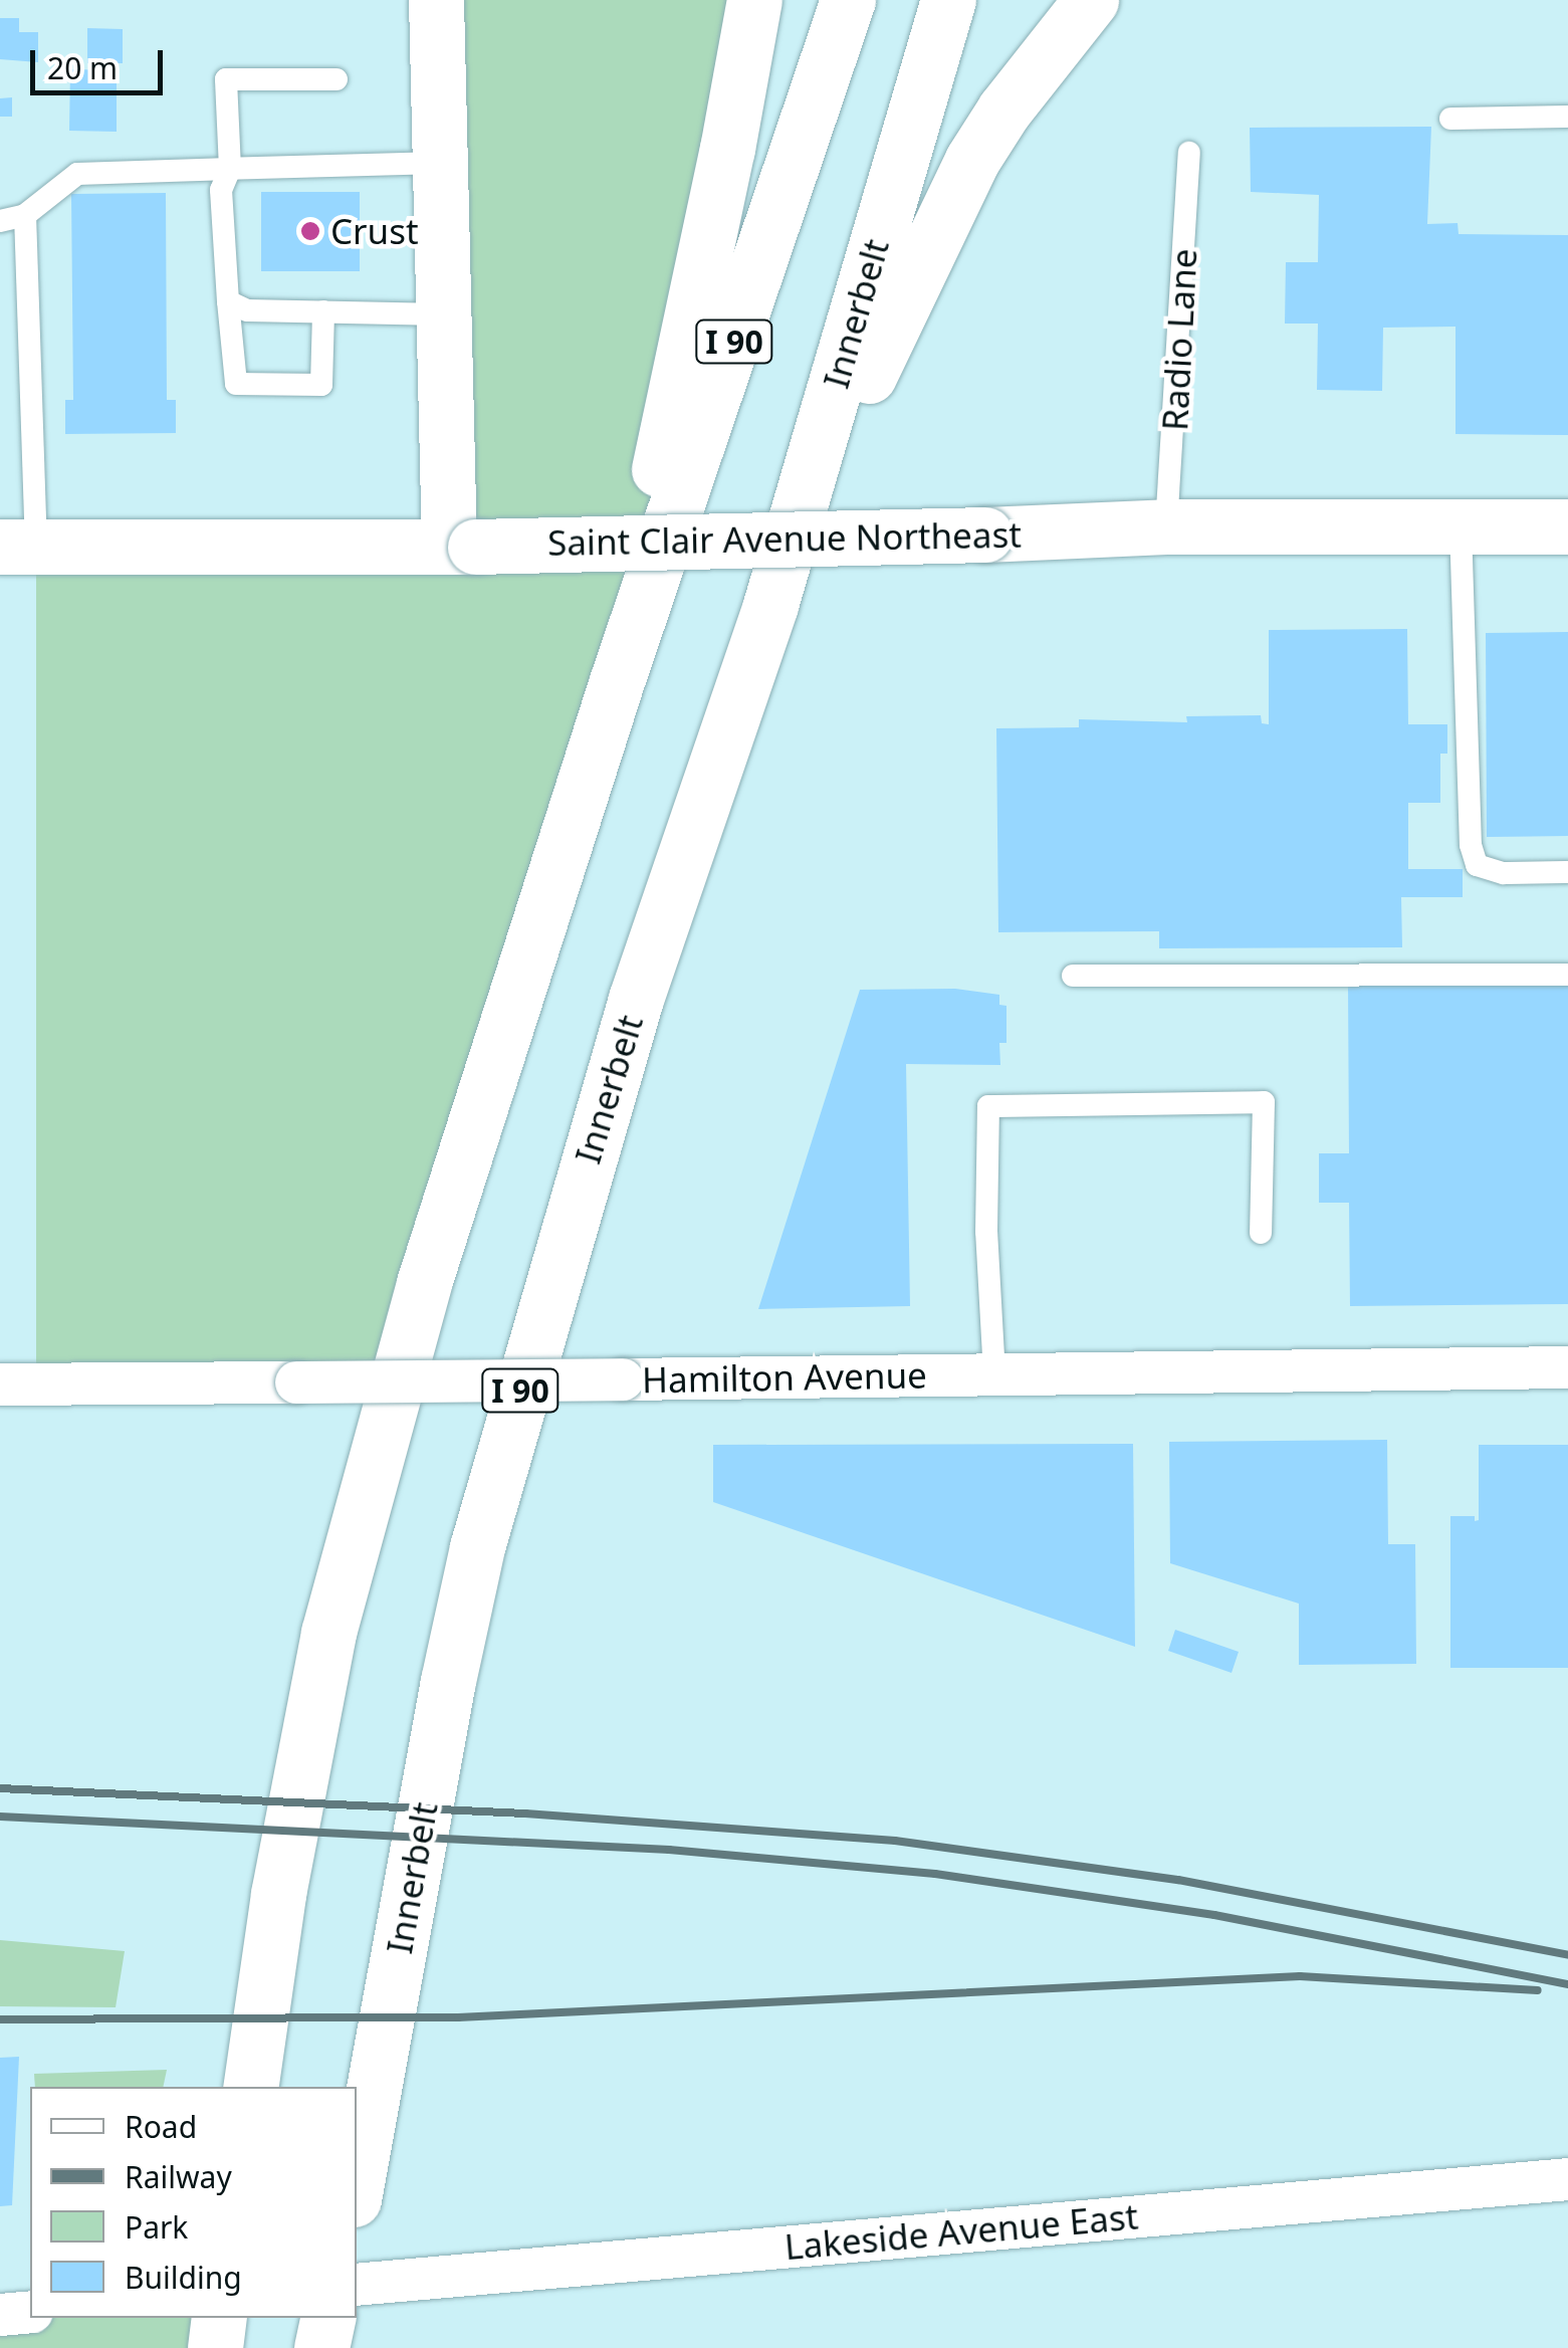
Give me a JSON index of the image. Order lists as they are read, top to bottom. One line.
{"streets":{"main road":["Innerbelt","I 90","Saint Clair Avenue Northeast"],"street":["Hamilton Avenue","Lakeside Avenue East"],"lane":["Radio Lane"]},"crossings":[["Radio Lane","Saint Clair Avenue Northeast"]],"places":["Crust"],"legend":["Road","Railway","Park","Building"],"scale_bar":"20 m"}
